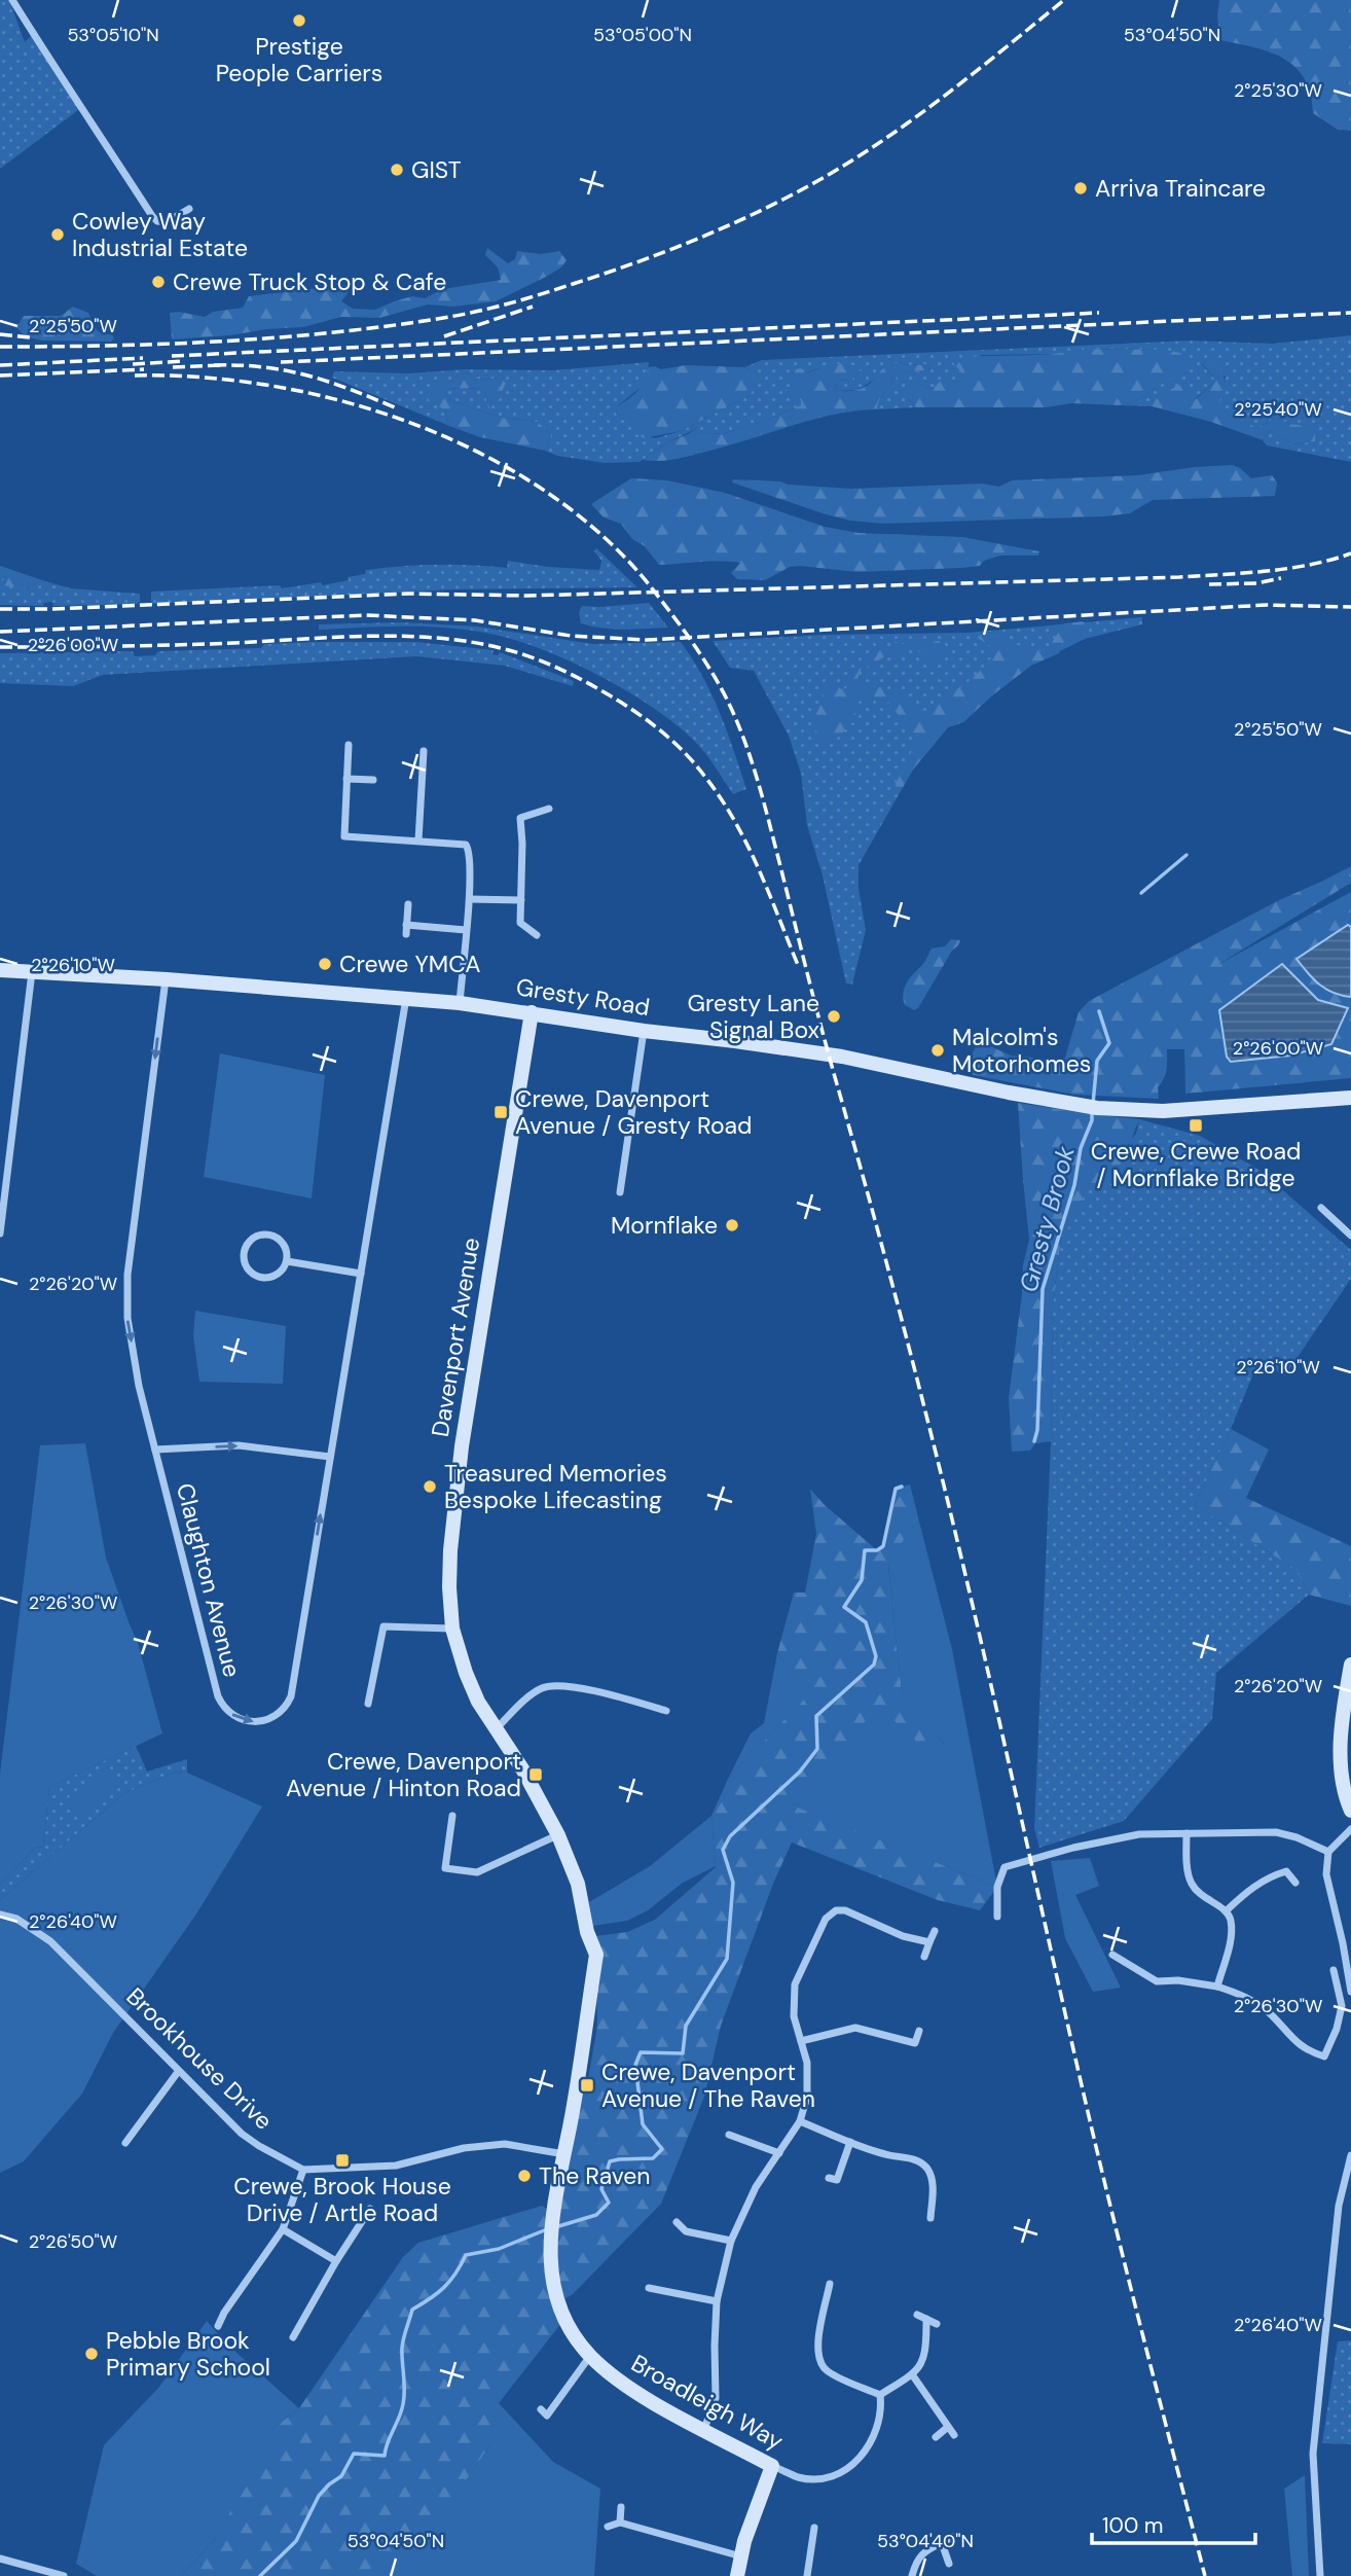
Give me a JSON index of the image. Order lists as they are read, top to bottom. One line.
{"streets":{"street":["Gresty Road","Davenport Avenue","Claughton Avenue","Brookhouse Drive","Broadleigh Way"]},"crossings":[["Gresty Road","Davenport Avenue"],["Gresty Road","Claughton Avenue"],["Davenport Avenue","Broadleigh Way"]],"water":["Gresty Brook"],"places":{"other":["Prestige People Carriers","GIST","Arriva Traincare","Cowley Way Industrial Estate","Crewe Truck Stop & Cafe","Crewe YMCA","Gresty Lane Signal Box","Malcolm's Motorhomes","Mornflake","Treasured Memories Bespoke Lifecasting","The Raven","Pebble Brook Primary School"],"transit":["Crewe, Davenport Avenue / Gresty Road","Crewe, Crewe Road / Mornflake Bridge","Crewe, Davenport Avenue / Hinton Road","Crewe, Davenport Avenue / The Raven","Crewe, Brook House Drive / Artle Road"]},"scale_bar":"100 m","coordinates":["53°05'10\"N","53°05'00\"N","53°04'50\"N","2°25'30\"W","2°25'50\"W","2°25'40\"W","2°26'00\"W","2°26'10\"W","2°26'20\"W","2°26'30\"W","2°26'40\"W","2°26'50\"W","53°04'40\"N"]}
